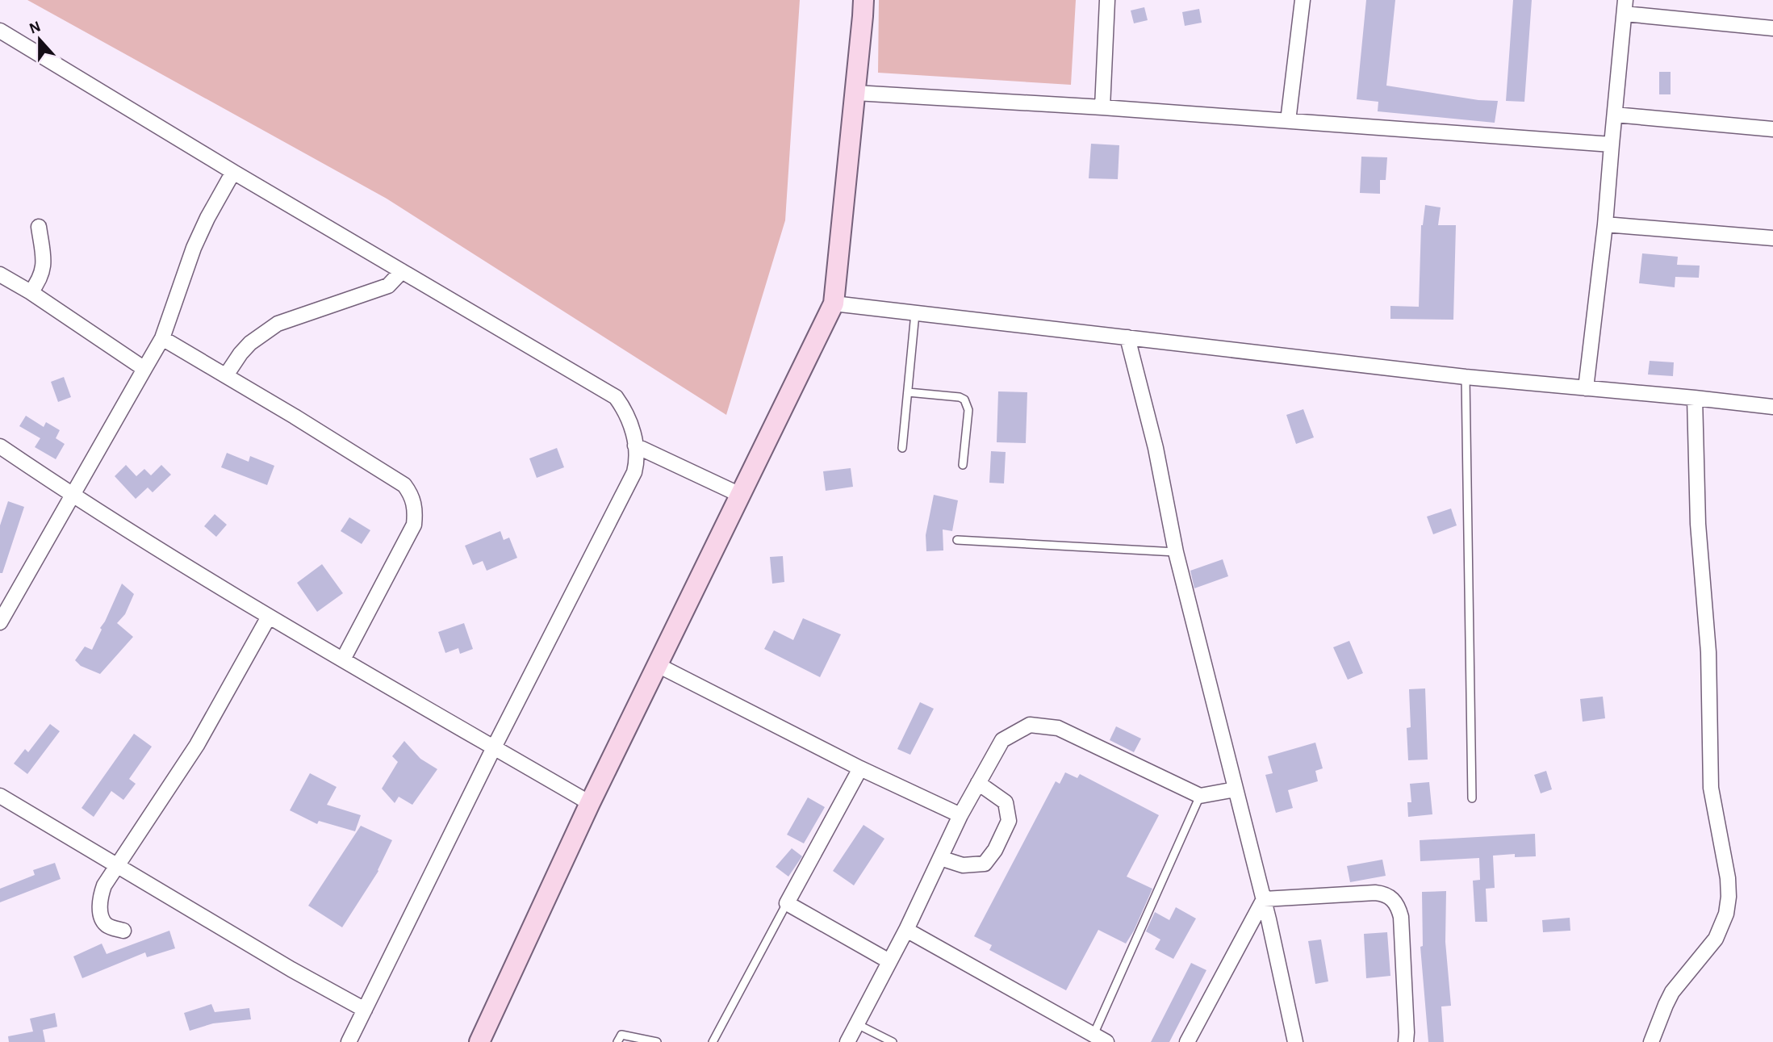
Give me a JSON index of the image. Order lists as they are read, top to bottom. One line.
{"north":"top"}
